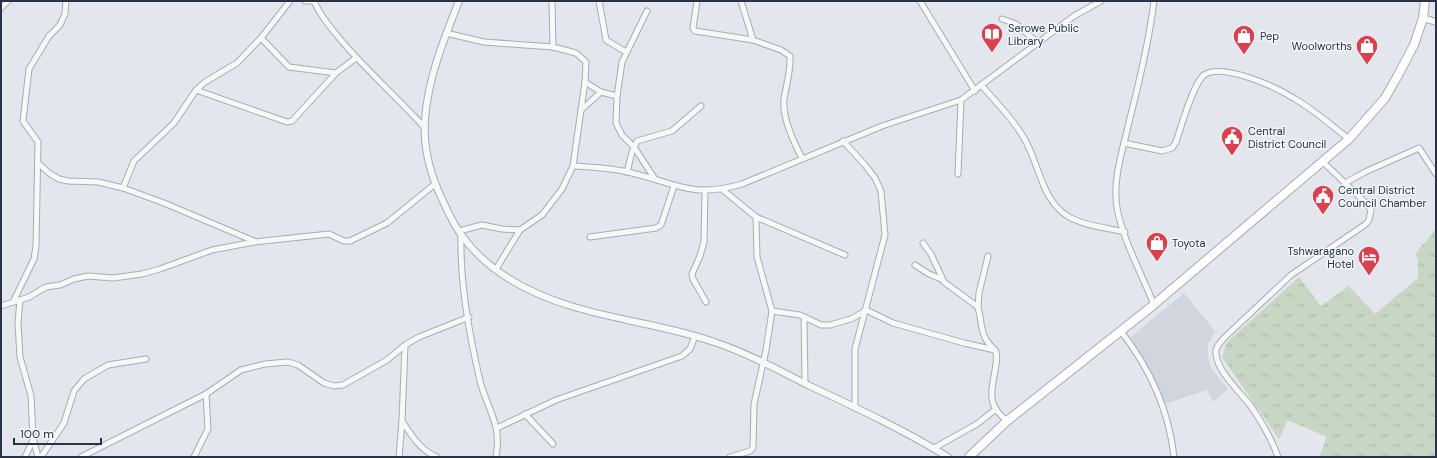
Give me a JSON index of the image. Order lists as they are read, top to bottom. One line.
{"places":{"library":["Serowe Public Library"],"shop":["Pep","Woolworths","Toyota"],"public building":["Central District Council","Central District Council Chamber"],"hotel":["Tshwaragano Hotel"]},"scale_bar":"100 m"}
